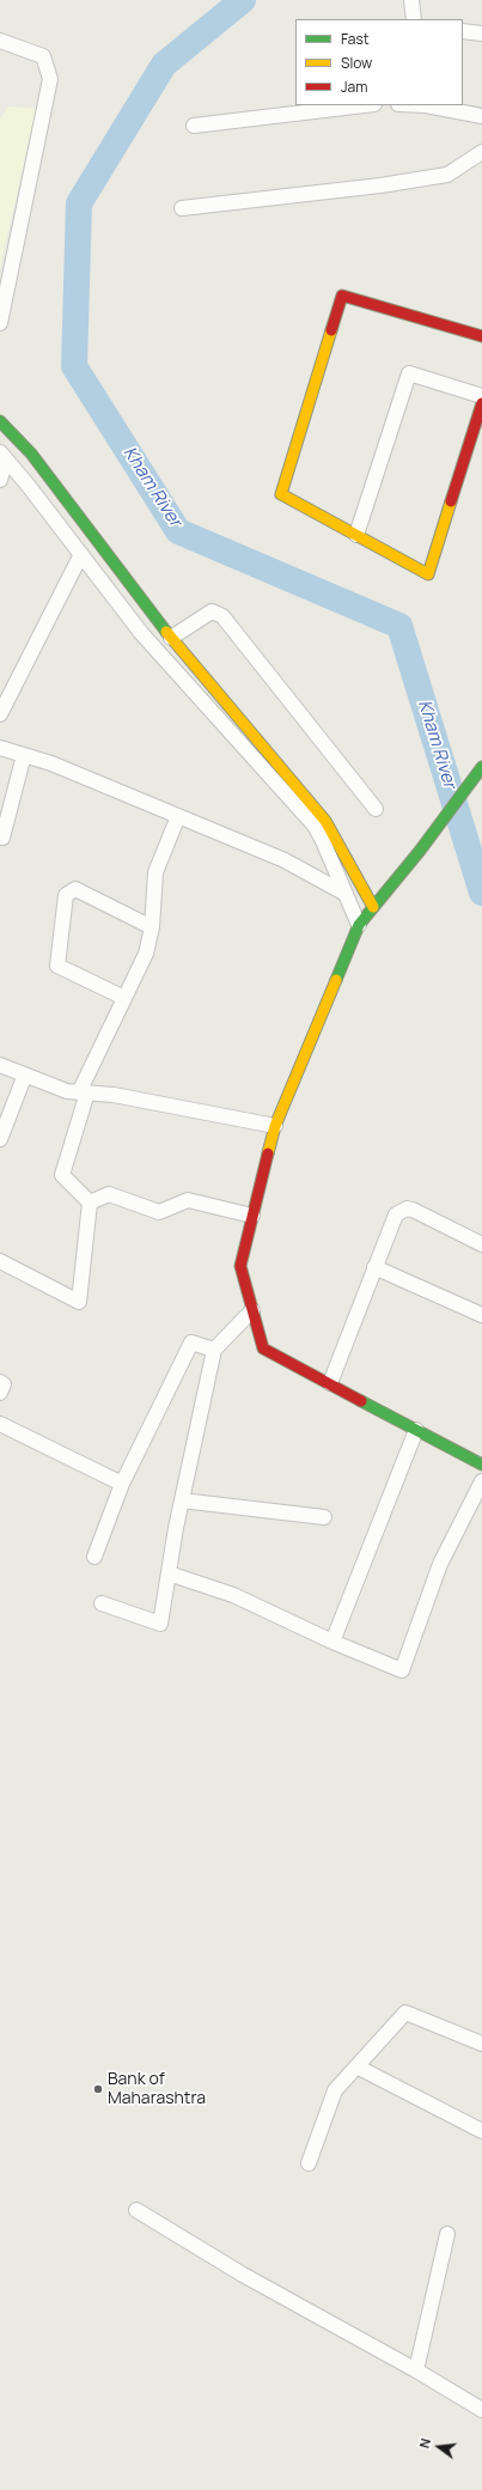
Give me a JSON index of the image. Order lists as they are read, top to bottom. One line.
{"water":["Kham River"],"places":["Bank of Maharashtra"],"legend":["Fast","Slow","Jam"],"north":"left"}
